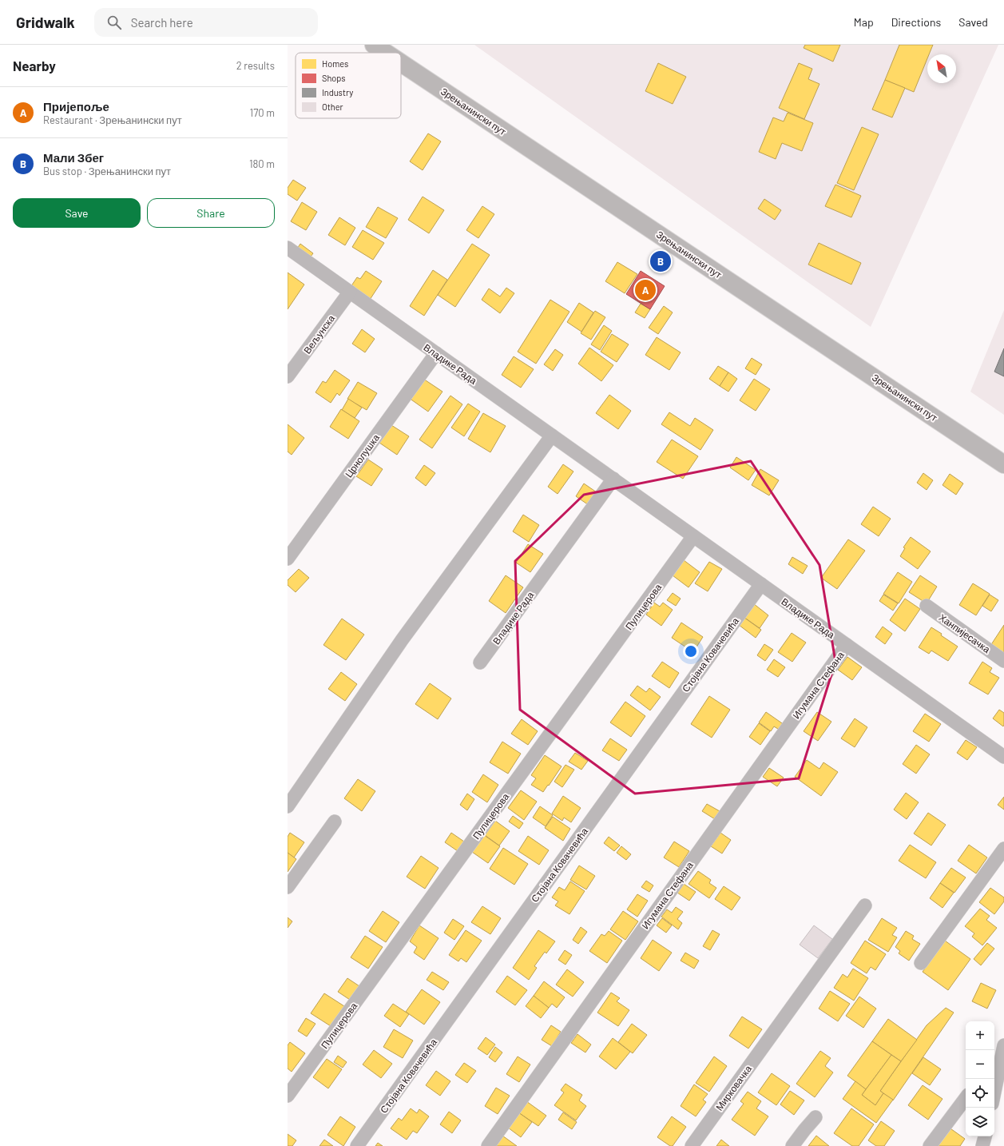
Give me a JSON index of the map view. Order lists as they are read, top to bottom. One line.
{"streets":{"main road":["Зрењанински пут"],"street":["Вељунска","Владике Рада","Црнолушка","Пулицерова","Ханпијесачка","Стојана Ковачевића","Игумана Стефана","Мирковачка"]},"crossings":[["Вељунска","Владике Рада"],["Владике Рада","Црнолушка"],["Владике Рада","Пулицерова"],["Владике Рада","Стојана Ковачевића"],["Владике Рада","Игумана Стефана"]],"legend":["Homes","Shops","Industry","Other"],"north":"top left","page":{"header":"Gridwalk","search":"Search here","nav":["Map","Directions","Saved"],"heading":["Nearby","2 results"],"list":[{"mark":"A","name":"Пријепоље","note":"Restaurant · Зрењанински пут","value":"170 m"},{"mark":"B","name":"Мали Збег","note":"Bus stop · Зрењанински пут","value":"180 m"}],"buttons":["Save","Share"],"pins":["B","A"],"map_buttons":["+","−"]}}
